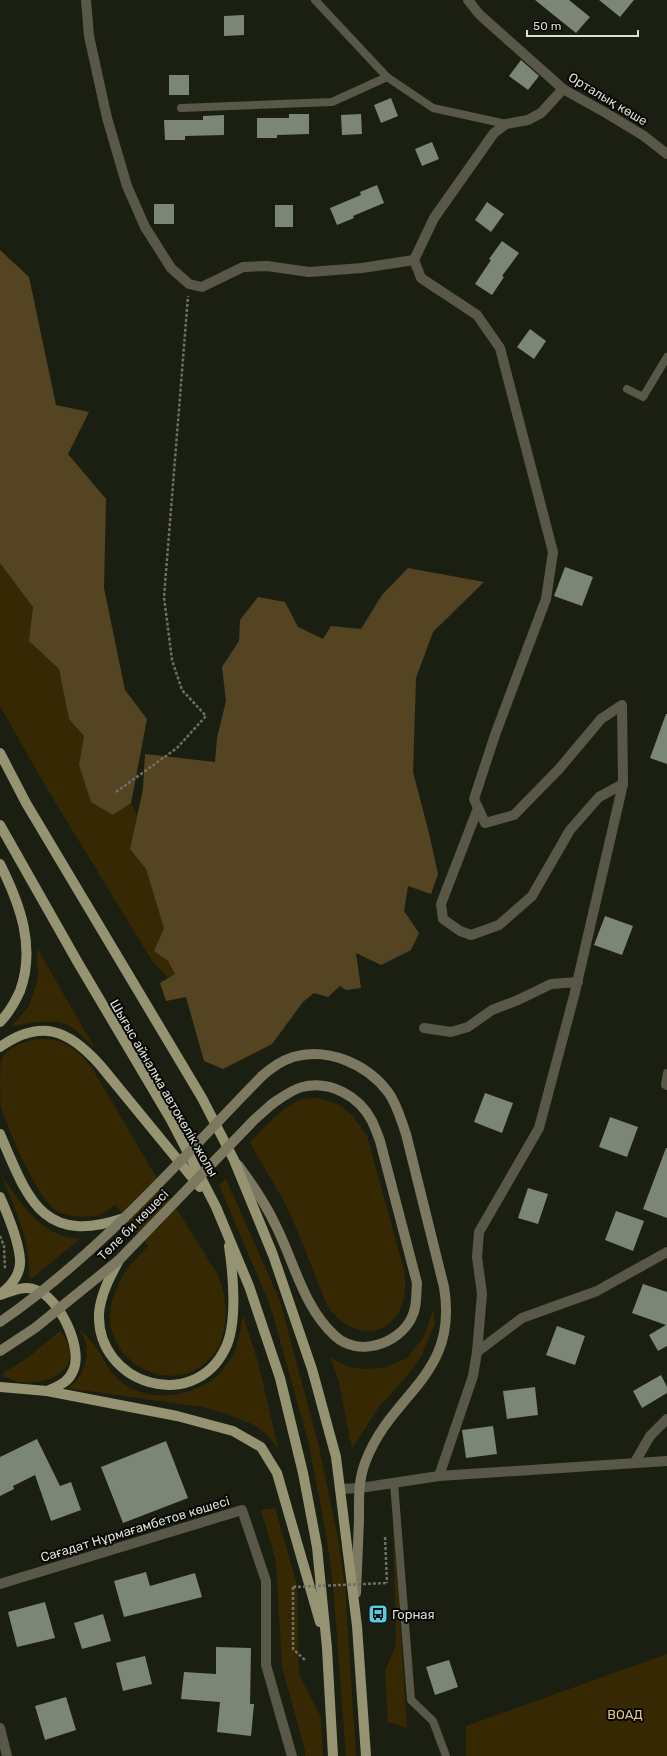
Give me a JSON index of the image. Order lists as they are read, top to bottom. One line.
{"streets":{"main road":["Шығыс айналма автокөлік жолы","Төле би көшесі"],"street":["Орталық көше","Сағадат Нұрмағамбетов көшесі"]},"parks":["ВОАД"],"places":{"bus stop":["Горная"]},"scale_bar":"50 m"}
